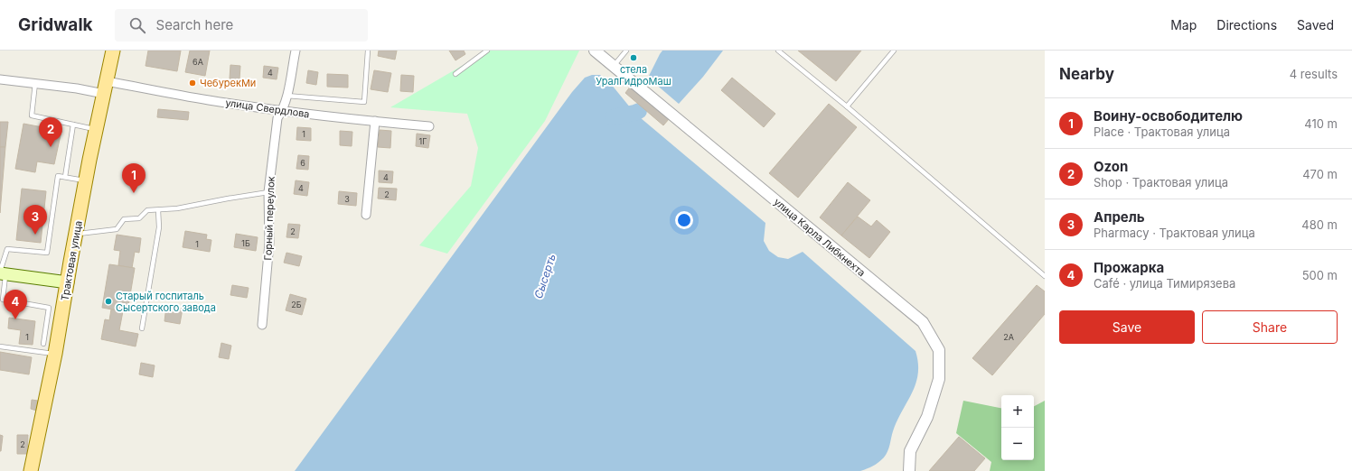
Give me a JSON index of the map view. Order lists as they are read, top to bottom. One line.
{"streets":{"main road":["Трактовая улица"],"street":["улица Свердлова","Горный переулок","улица Карла Либкнехта"]},"crossings":[["улица Свердлова","Горный переулок"],["улица Свердлова","Трактовая улица"]],"water":["Сысерть"],"places":["стела УралГидроМаш","ЧебурекМи","Старый госпиталь Сысертского завода"],"house_numbers":["6А","4","1","1Г","6","4","4","2","3","2","1Б","1","2Б","1","2А","2"],"page":{"header":"Gridwalk","search":"Search here","nav":["Map","Directions","Saved"],"heading":["Nearby","4 results"],"list":[{"mark":"1","name":"Воину-освободителю","note":"Place · Трактовая улица","value":"410 m"},{"mark":"2","name":"Ozon","note":"Shop · Трактовая улица","value":"470 m"},{"mark":"3","name":"Апрель","note":"Pharmacy · Трактовая улица","value":"480 m"},{"mark":"4","name":"Прожарка","note":"Café · улица Тимирязева","value":"500 m"}],"pins":["2","1","3","4"],"buttons":["Save","Share"],"map_buttons":["+","−"]}}
